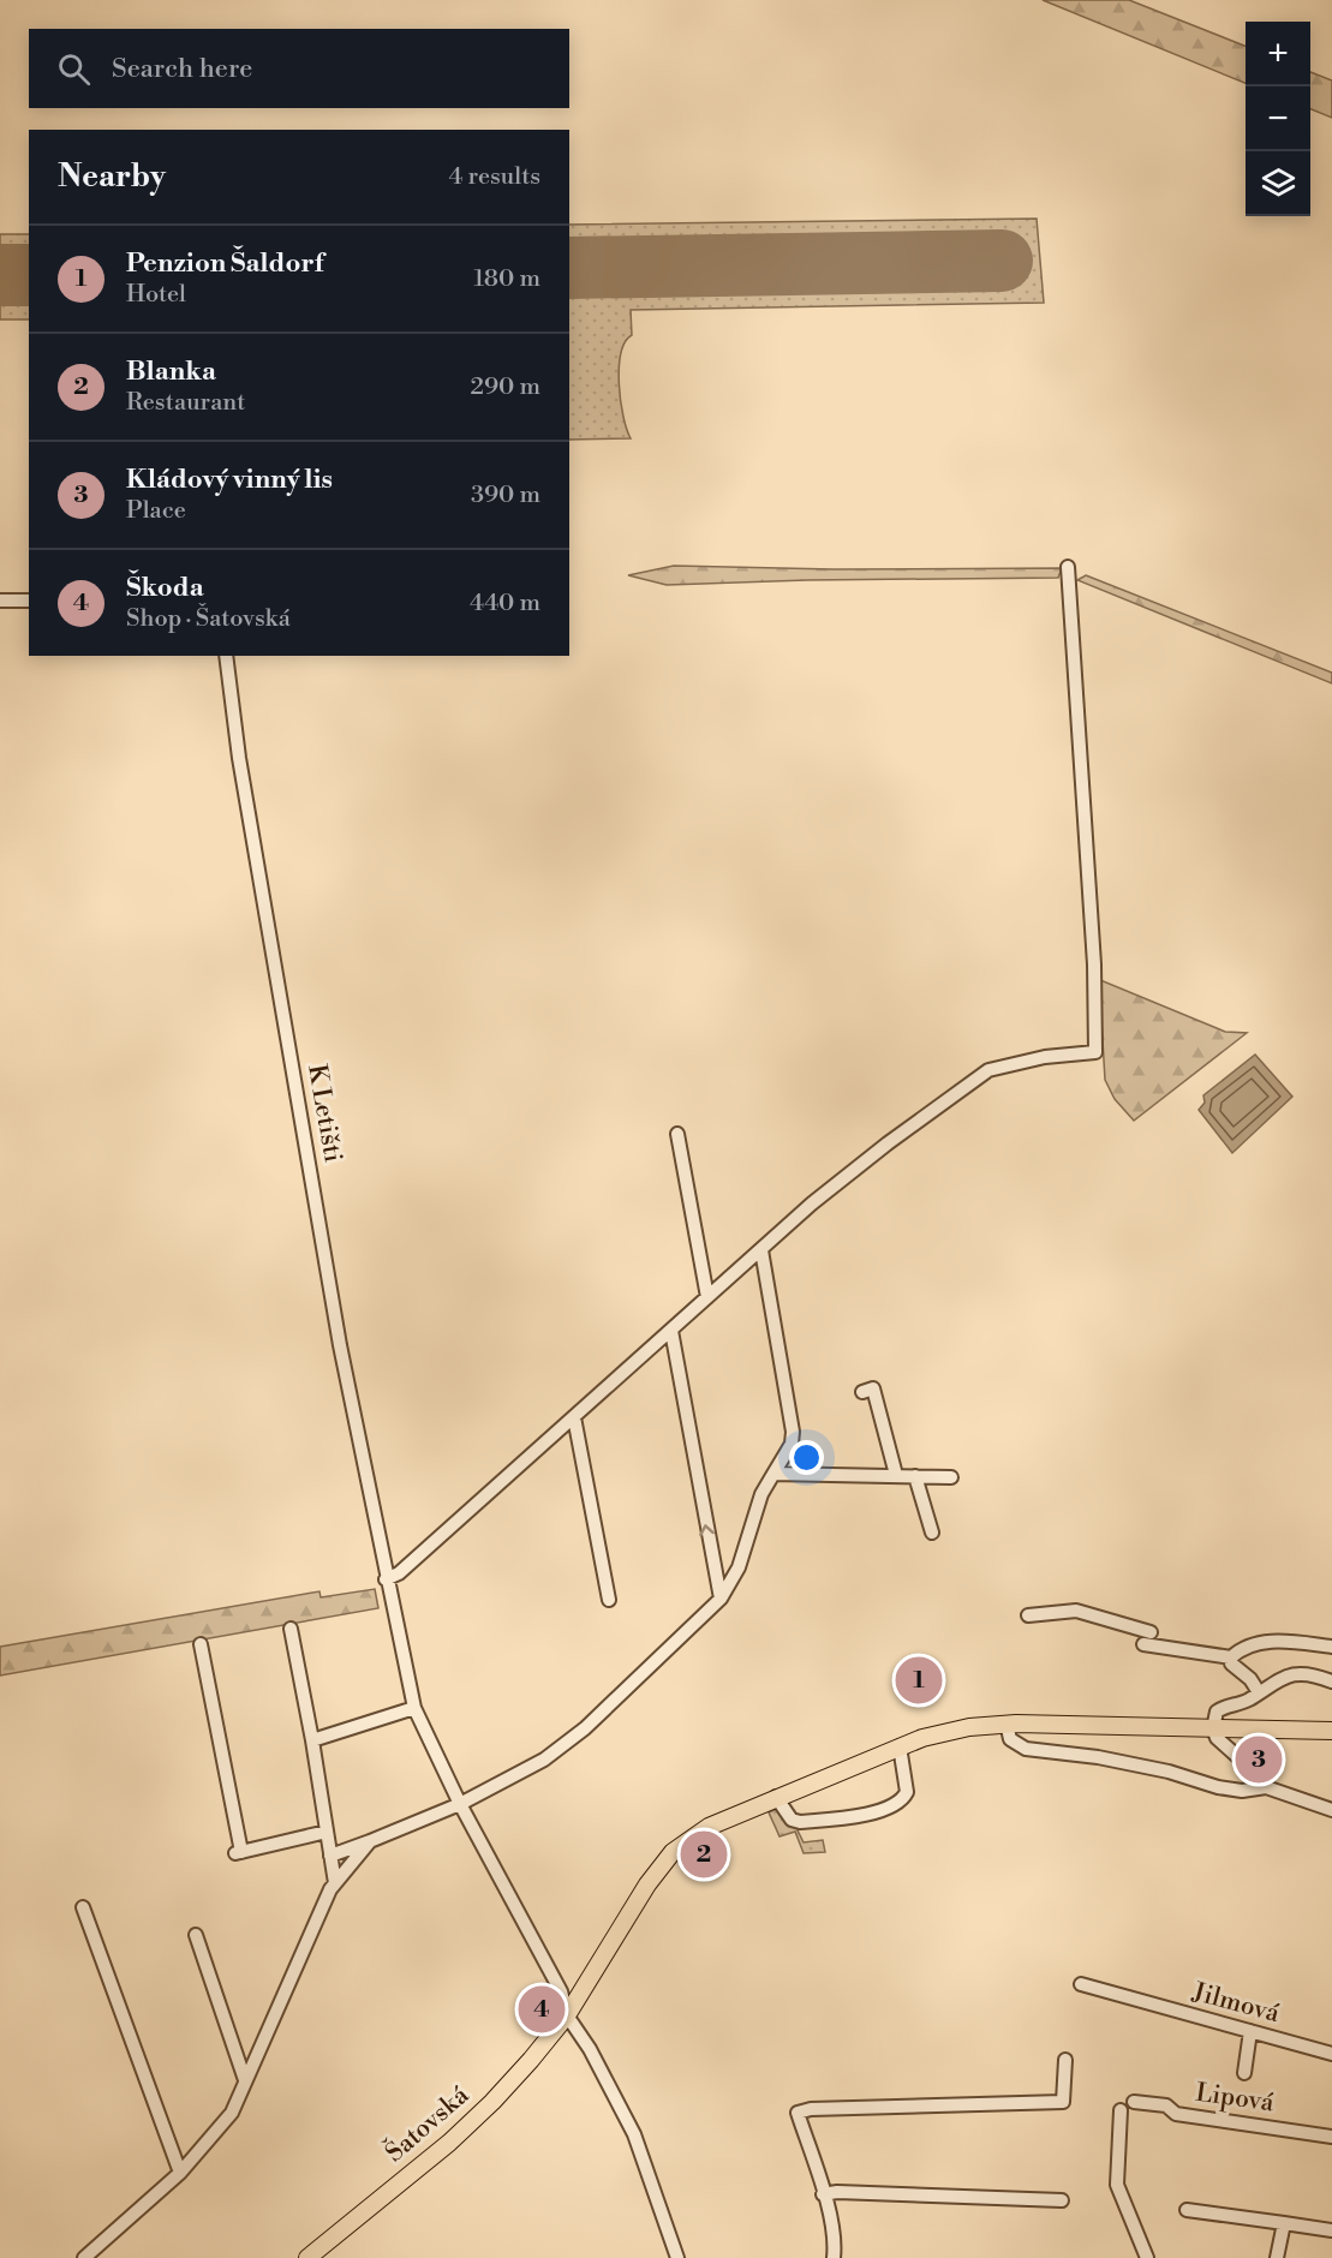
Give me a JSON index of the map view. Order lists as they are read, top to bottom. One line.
{"streets":{"main road":["Šatovská"],"street":["K Letišti","Jilmová","Lipová"]},"crossings":[["K Letišti","Šatovská"]],"page":{"map_buttons":["+","−"],"search":"Search here","heading":["Nearby","4 results"],"list":[{"mark":"1","name":"Penzion Šaldorf","note":"Hotel","value":"180 m"},{"mark":"2","name":"Blanka","note":"Restaurant","value":"290 m"},{"mark":"3","name":"Kládový vinný lis","note":"Place","value":"390 m"},{"mark":"4","name":"Škoda","note":"Shop · Šatovská","value":"440 m"}],"pins":["1","3","2","4"]}}
